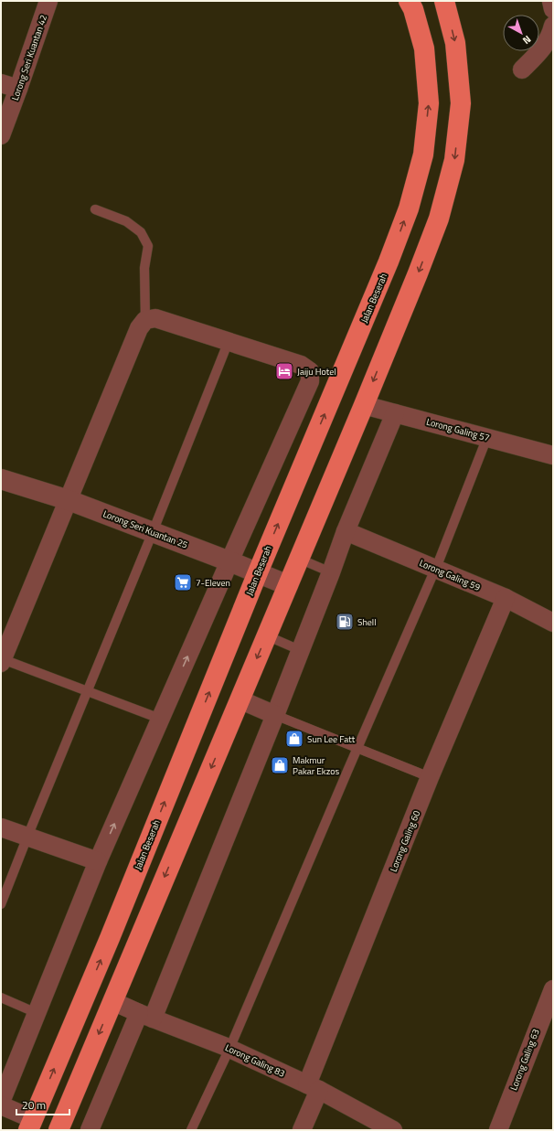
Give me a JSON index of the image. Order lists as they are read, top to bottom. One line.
{"streets":{"highway":["Jalan Beserah"],"street":["Lorong Seri Kuantan 42","Lorong Galing 57","Lorong Seri Kuantan 25","Lorong Galing 59","Lorong Galing 60","Lorong Galing 63","Lorong Galing 83"]},"crossings":[["Jalan Beserah","Lorong Seri Kuantan 25"],["Lorong Galing 59","Lorong Galing 60"],["Lorong Galing 60","Lorong Galing 83"]],"places":{"hotel":["Jaiju Hotel"],"supermarket":["7-Eleven"],"fuel station":["Shell"],"shop":["Sun Lee Fatt","Makmur Pakar Ekzos"]},"scale_bar":"20 m","north":"bottom right"}
